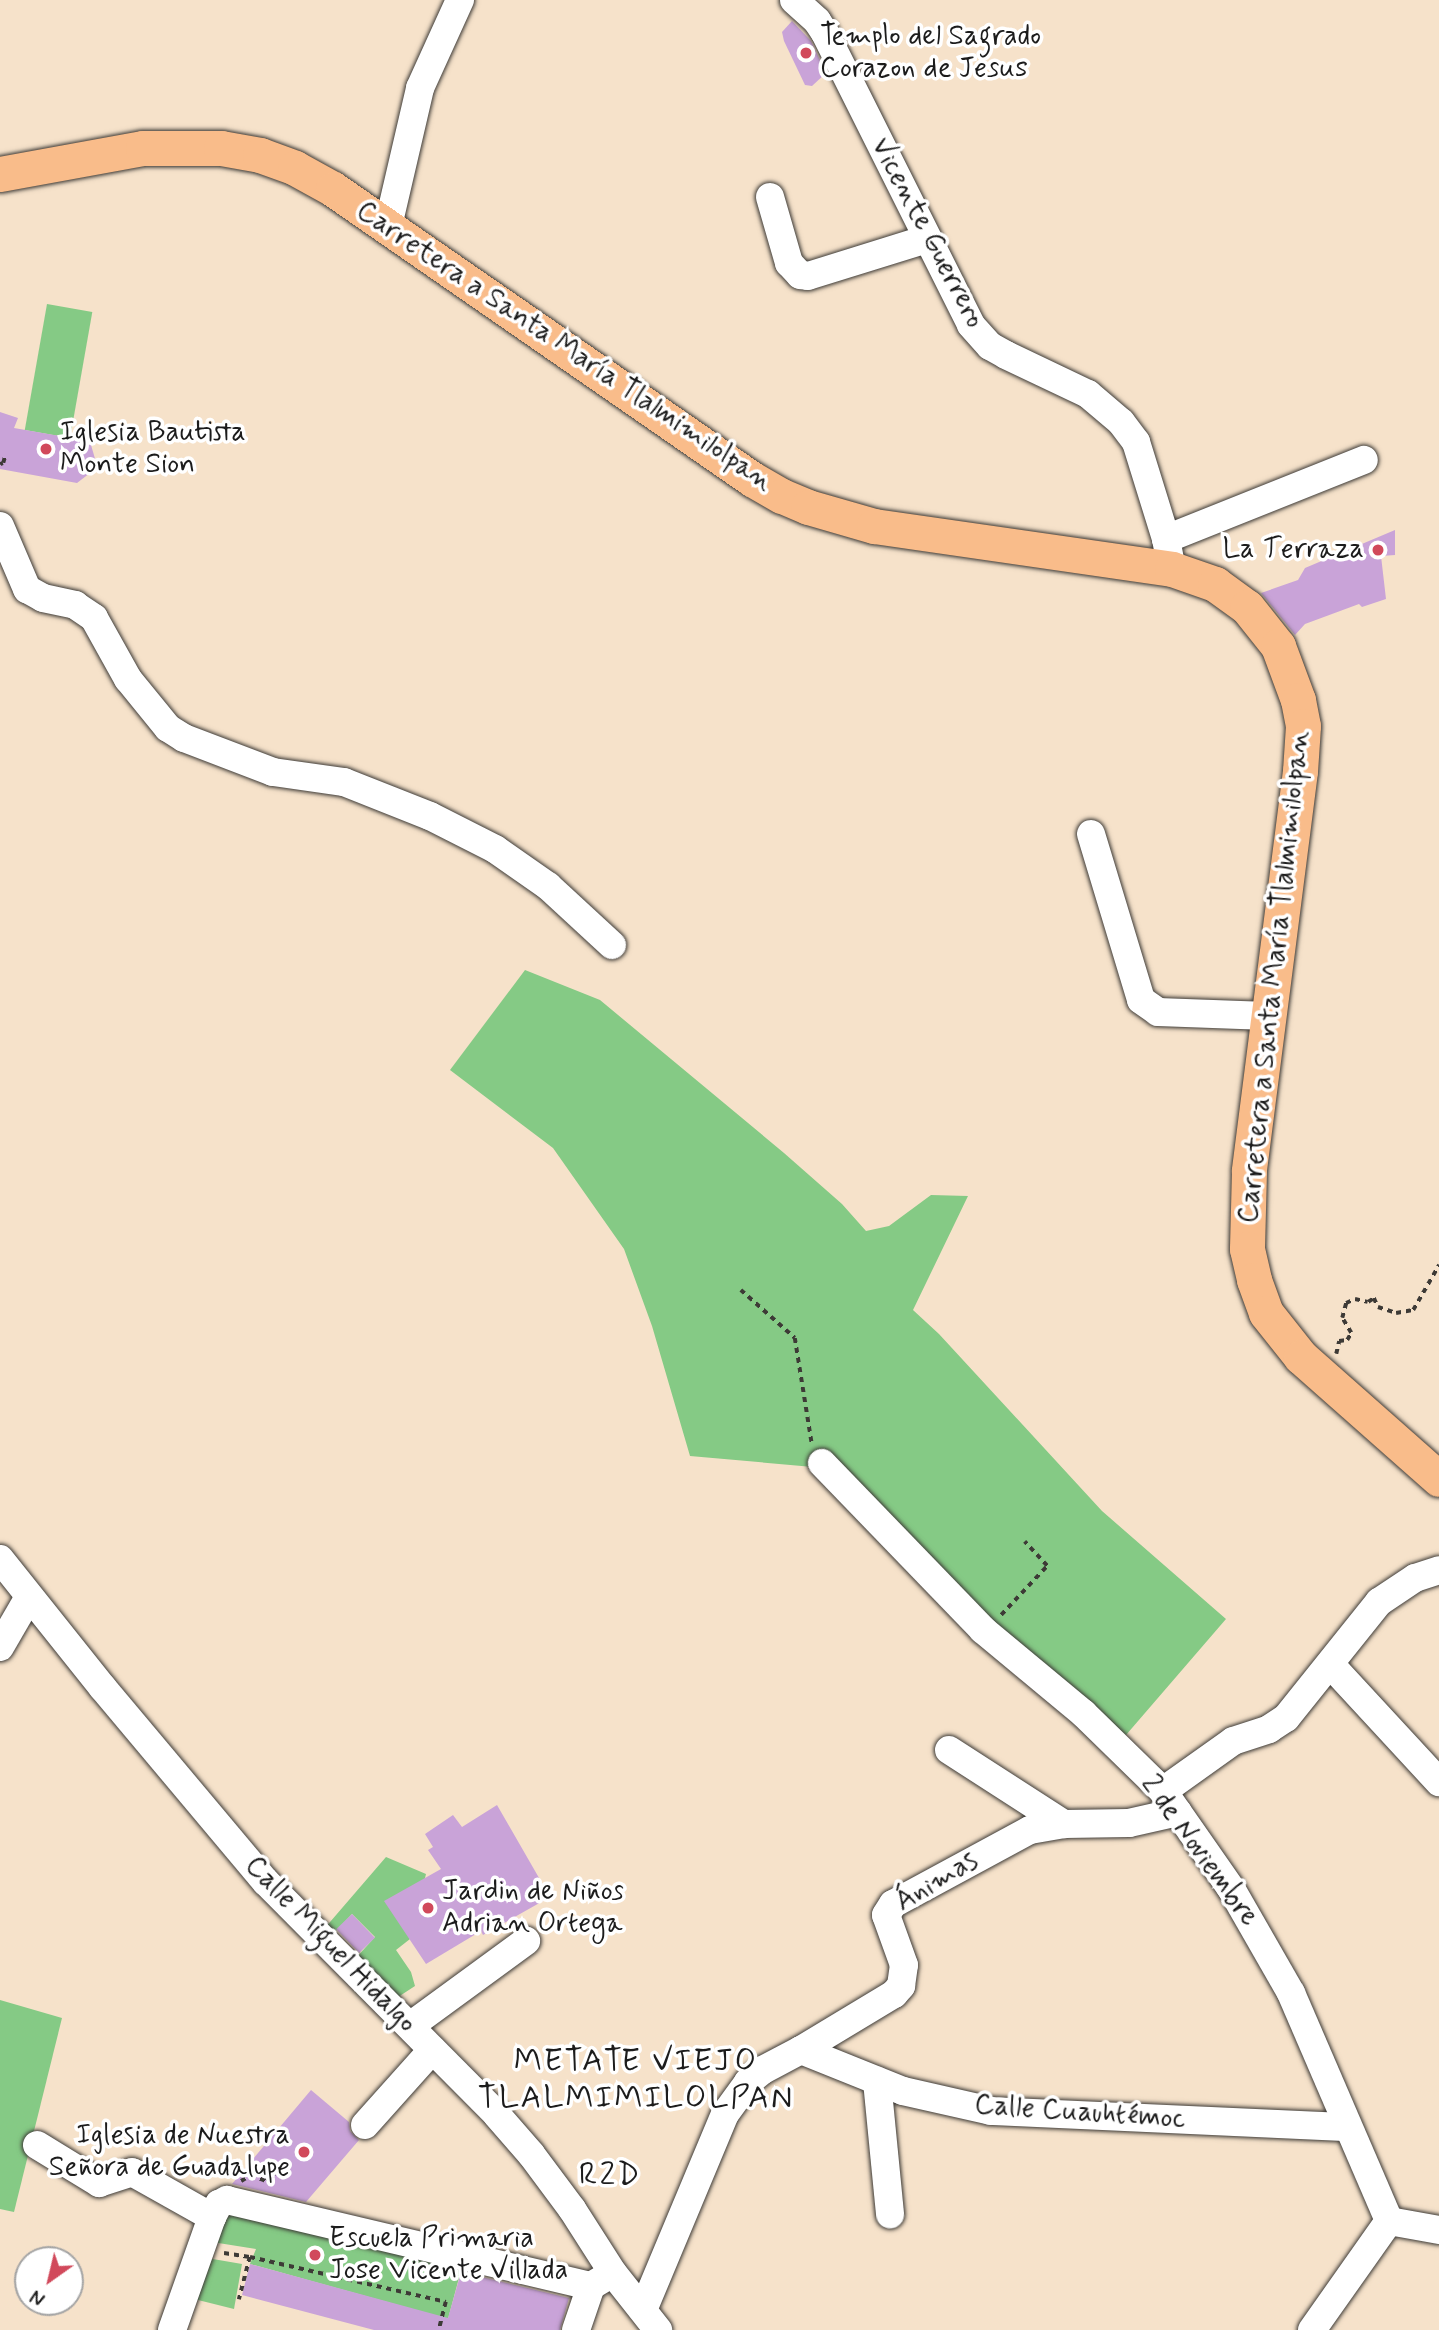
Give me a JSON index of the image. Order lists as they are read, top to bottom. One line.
{"streets":{"main road":["Carretera a Santa María Tlalmimilolpan"],"street":["Vicente Guerrero","2 de Noviembre","Ánimas","Calle Miguel Hidalgo","Calle Cuauhtémoc"]},"crossings":[["Vicente Guerrero","Carretera a Santa María Tlalmimilolpan"],["2 de Noviembre","Ánimas"],["2 de Noviembre","Calle Cuauhtémoc"],["Ánimas","Calle Cuauhtémoc"]],"districts":["METATE VIEJO TLALMIMILOLPAN","R2D"],"places":["Templo del Sagrado Corazon de Jesus","Iglesia Bautista Monte Sion","La Terraza","Jardin de Niños Adrian Ortega","Iglesia de Nuestra Señora de Guadalupe","Escuela Primaria Jose Vicente Villada"],"north":"bottom left"}
